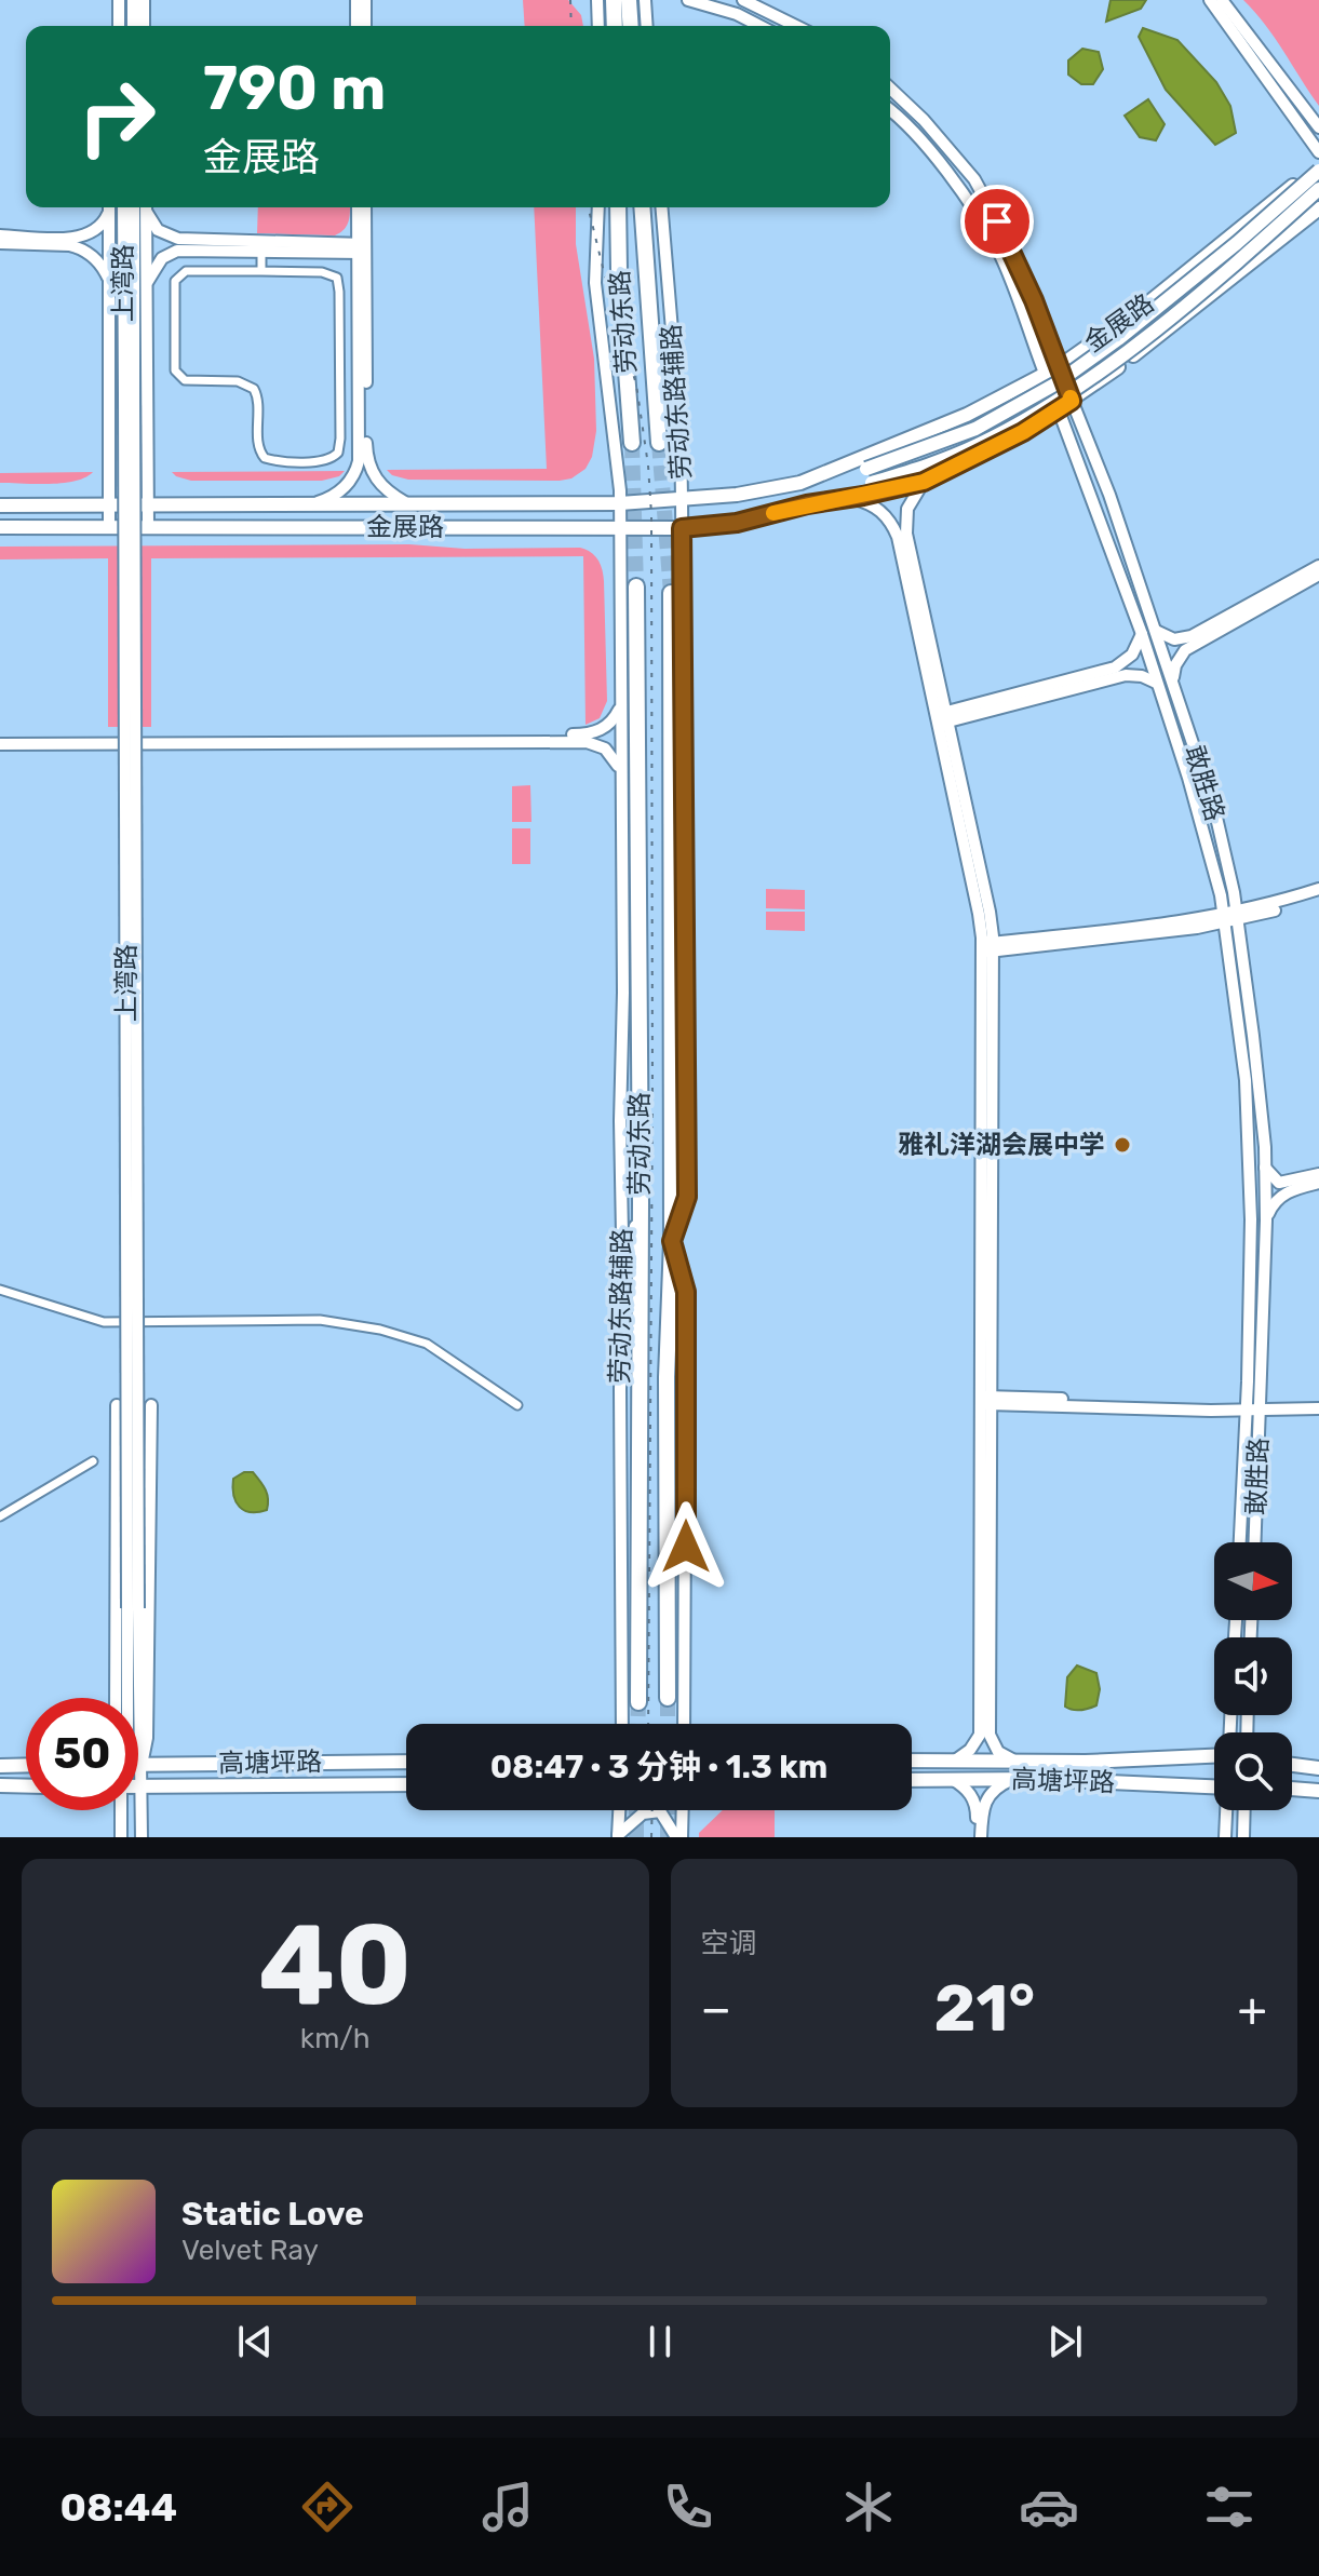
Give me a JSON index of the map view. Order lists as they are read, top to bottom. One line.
{"streets":{"highway":["劳动东路"],"main road":["上湾路","金展路","劳动东路辅路","敢胜路","高塘坪路"]},"crossings":[["上湾路","金展路"],["上湾路","高塘坪路"],["劳动东路","劳动东路辅路"],["金展路","劳动东路辅路"],["金展路","敢胜路"]],"places":["雅礼洋湖会展中学"],"north":"right","page":{"turn":["790 m","金展路"],"limit":"50","trip":"08:47 · 3 分钟 · 1.3 km","tile":[["40","km/h"],"空调"],"heat":["−","21°","+"],"song":["Static Love","Velvet Ray"],"tabs":"08:44"}}
